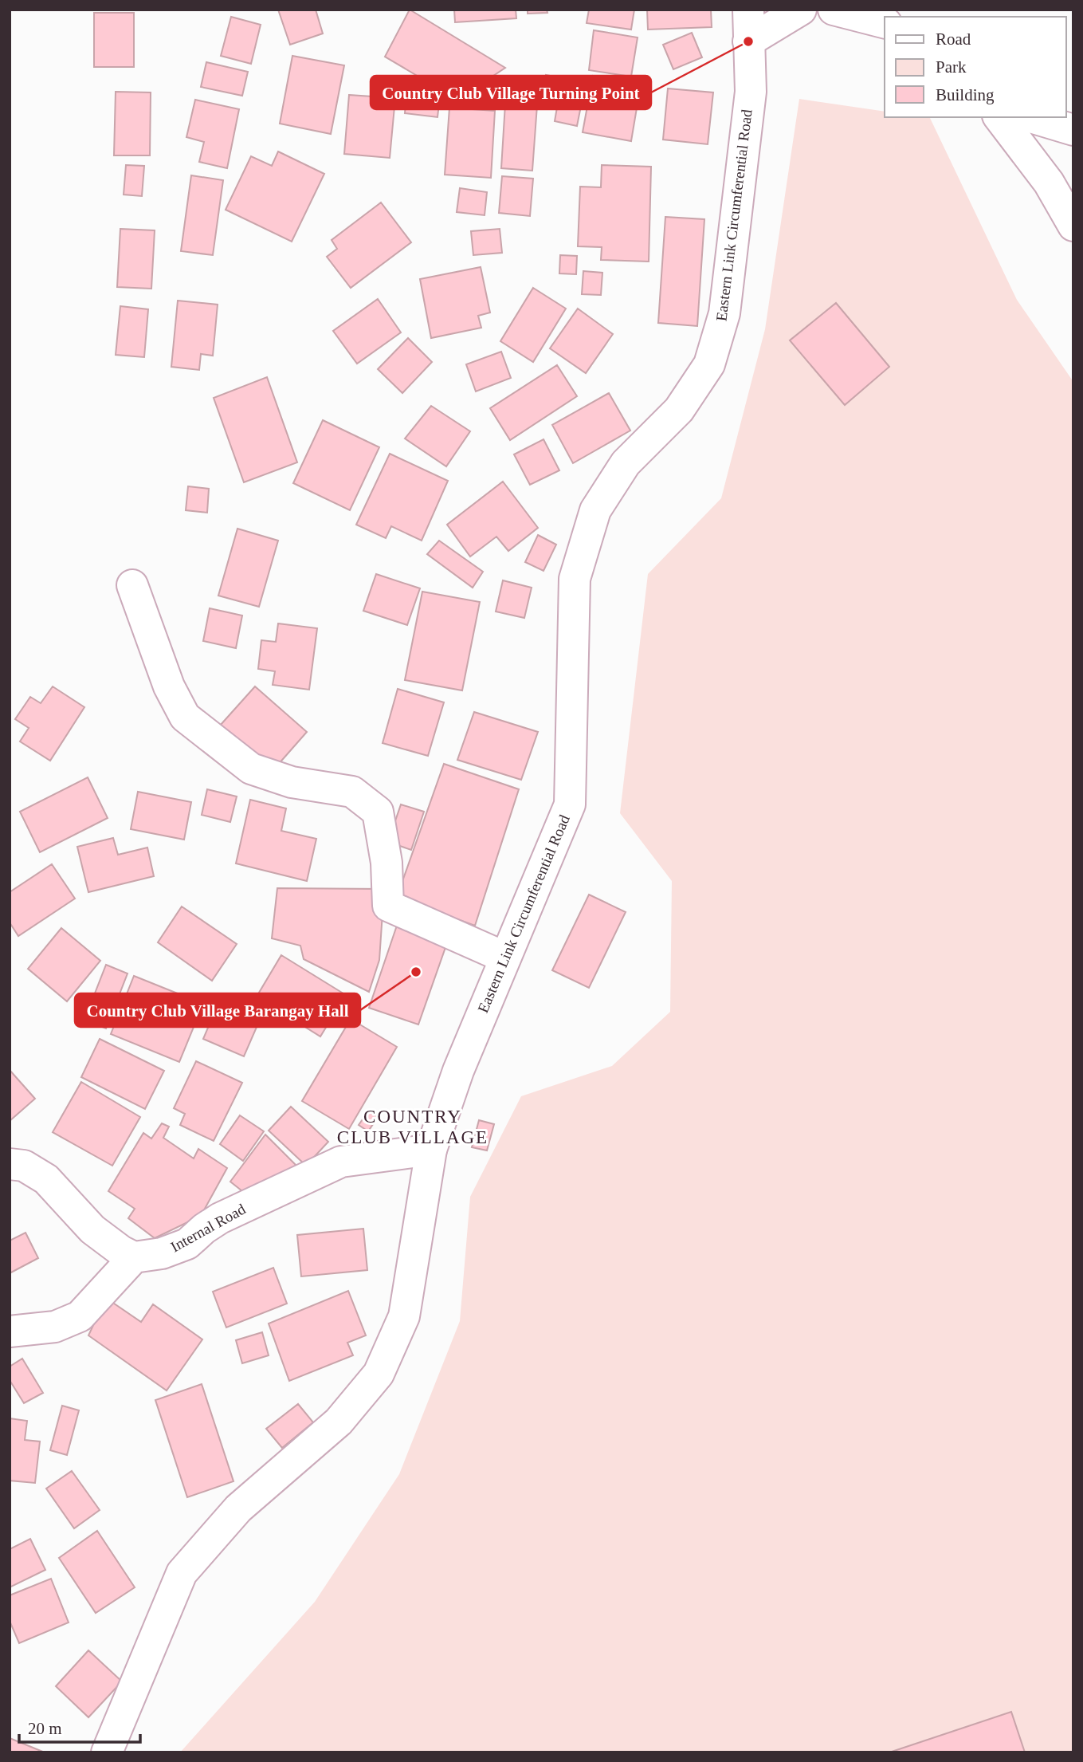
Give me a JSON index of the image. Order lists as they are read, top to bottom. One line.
{"streets":{"main road":["Eastern Link Circumferential Road","Internal Road"]},"crossings":[["Eastern Link Circumferential Road","Internal Road"]],"districts":["COUNTRY CLUB VILLAGE"],"places":["Country Club Village Turning Point","Country Club Village Barangay Hall"],"legend":["Road","Park","Building"],"scale_bar":"20 m"}
